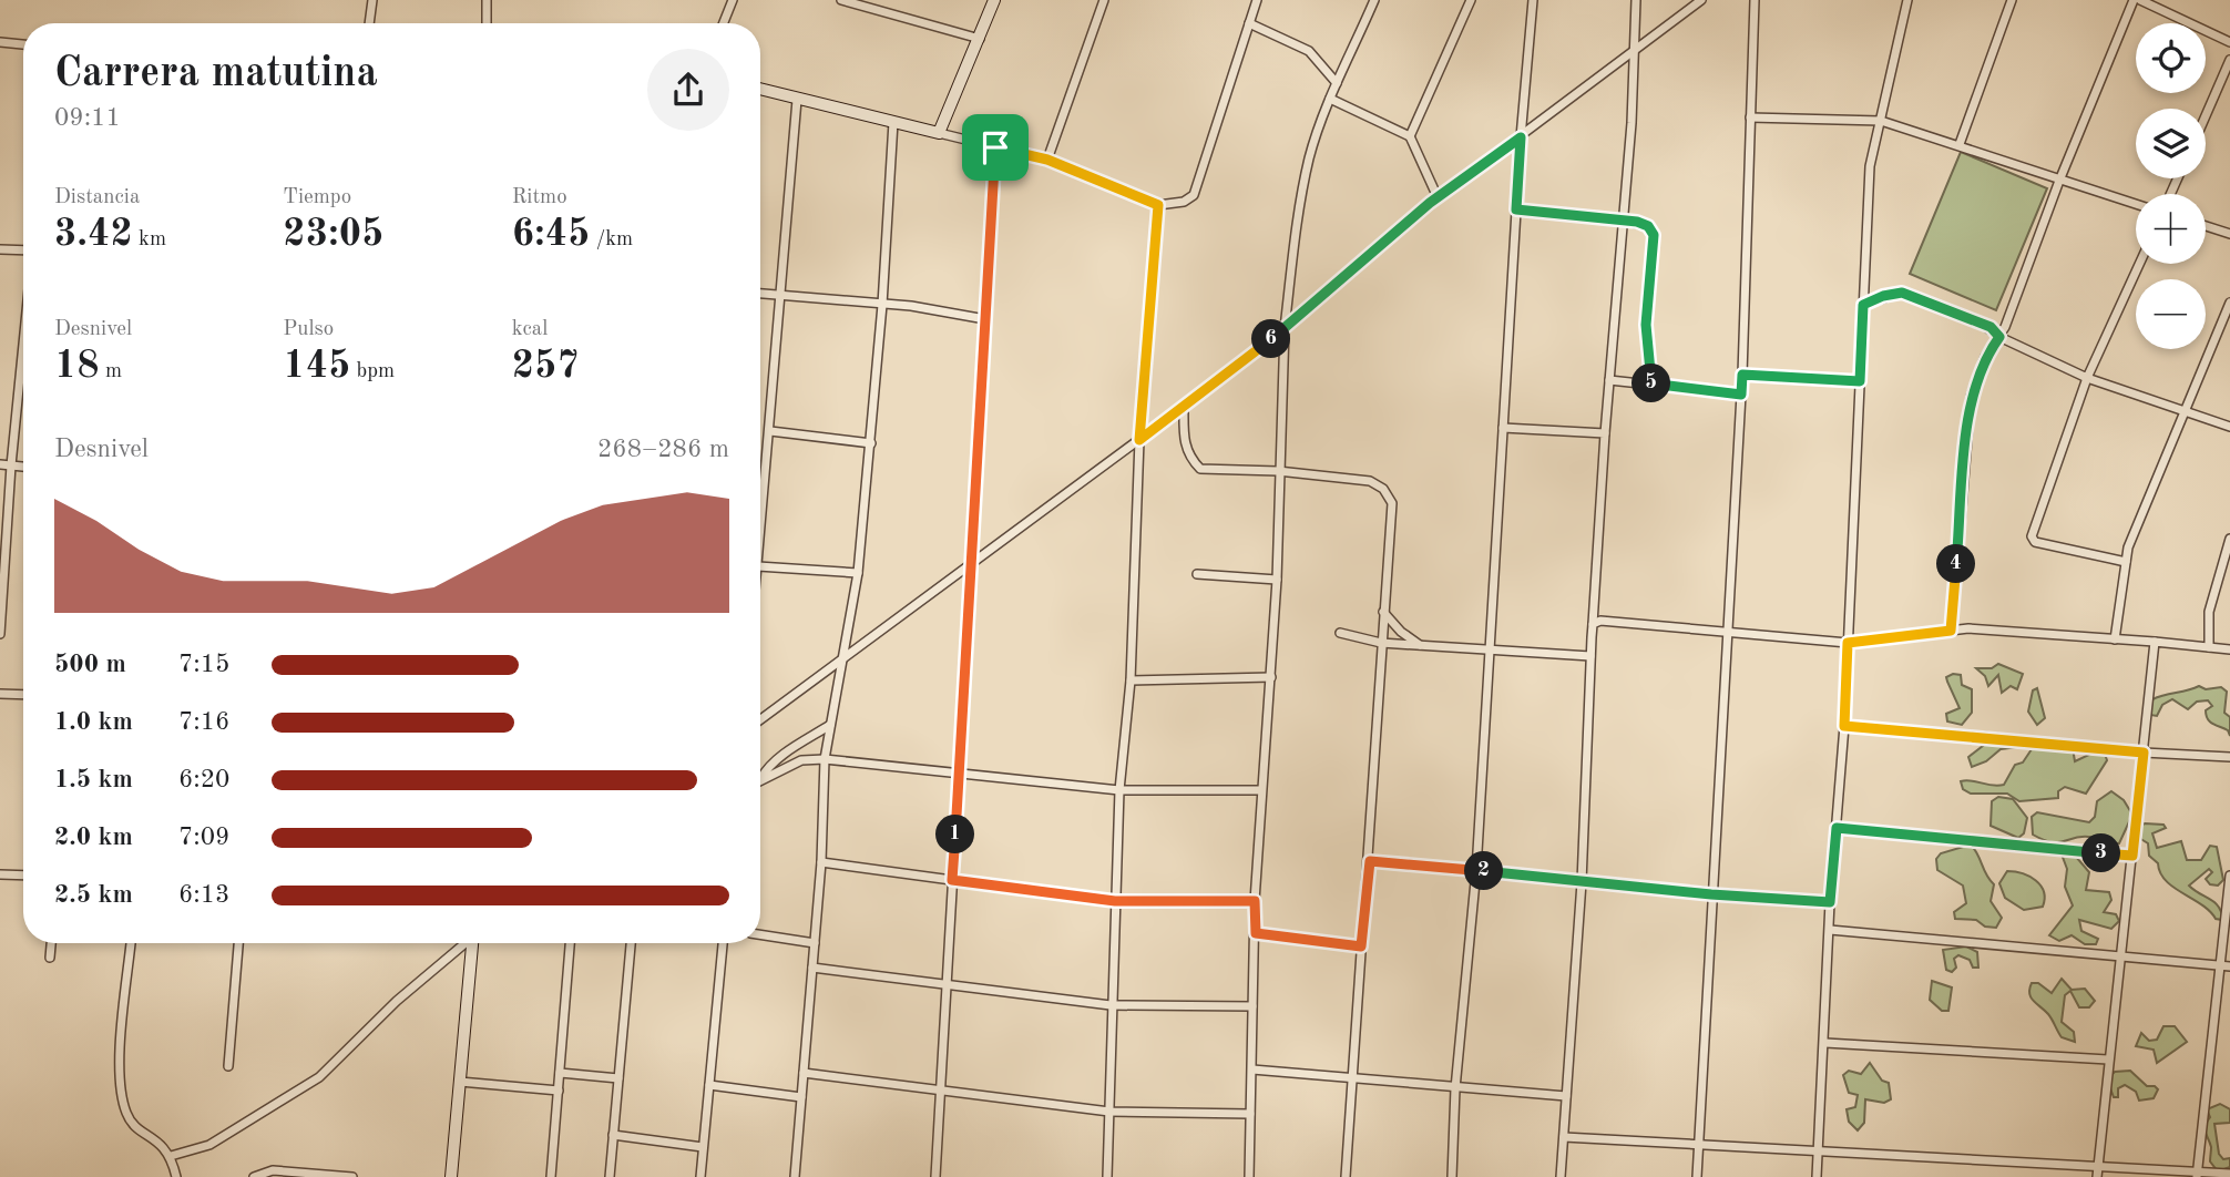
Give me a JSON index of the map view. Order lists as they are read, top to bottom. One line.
{"page":{"map_buttons":["+","−"],"heading":["Carrera matutina","09:11"],"stats":[["Distancia","3.42 km"],["Tiempo","23:05"],["Ritmo","6:45 /km"],["Desnivel","18 m"],["Pulso","145 bpm"],["kcal","257"]],"pins":["6","5","4","1","3","2"],"chart":["Desnivel","268–286 m"],"list":[{"name":"500 m","note":"7:15"},{"name":"1.0 km","note":"7:16"},{"name":"1.5 km","note":"6:20"},{"name":"2.0 km","note":"7:09"},{"name":"2.5 km","note":"6:13"}]}}
